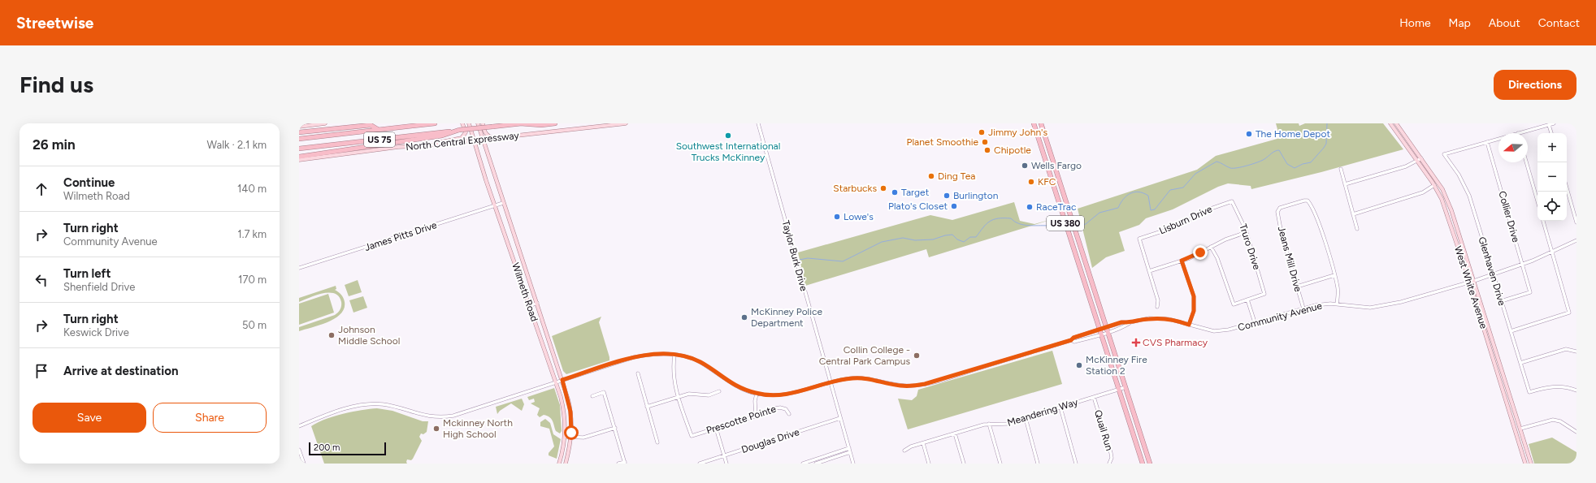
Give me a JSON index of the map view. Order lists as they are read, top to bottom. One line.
{"streets":{"highway":["US 75","US 380"],"main road":["North Central Expressway","West White Avenue","Wilmeth Road"],"street":["Collier Drive","Lisburn Drive","James Pitts Drive","Truro Drive","Taylor Burk Drive","Jeans Mill Drive","Glenhaven Drive","Community Avenue","Meandering Way","Prescotte Pointe","Quail Run","Douglas Drive"]},"crossings":[["North Central Expressway","Wilmeth Road"],["Collier Drive","Glenhaven Drive"],["Collier Drive","Community Avenue"],["Lisburn Drive","Truro Drive"],["US 380","Community Avenue"],["US 380","Meandering Way"],["James Pitts Drive","Wilmeth Road"],["Taylor Burk Drive","Community Avenue"],["Taylor Burk Drive","Douglas Drive"],["Jeans Mill Drive","Community Avenue"],["Glenhaven Drive","Community Avenue"],["West White Avenue","Community Avenue"],["Wilmeth Road","Community Avenue"],["Meandering Way","Quail Run"]],"places":{"other":["Jimmy John's","The Home Depot","Southwest International Trucks McKinney","Planet Smoothie","Chipotle","Wells Fargo","Ding Tea","KFC","Starbucks","Target","Burlington","Plato's Closet","RaceTrac","Lowe's","McKinney Police Department","Johnson Middle School","Collin College - Central Park Campus","McKinney Fire Station 2","Mckinney North High School"],"health":["CVS Pharmacy"]},"scale_bar":"200 m","north":"left","page":{"header":"Streetwise","nav":["Home","Map","About","Contact"],"buttons":["Directions",["Save","Share"]],"title":"Find us","heading":["26 min","Walk · 2.1 km"],"map_buttons":["+","−"],"list":[["Continue","Wilmeth Road","140 m"],["Turn right","Community Avenue","1.7 km"],["Turn left","Shenfield Drive","170 m"],["Turn right","Keswick Drive","50 m"],"Arrive at destination"],"scale":"200 m"}}
